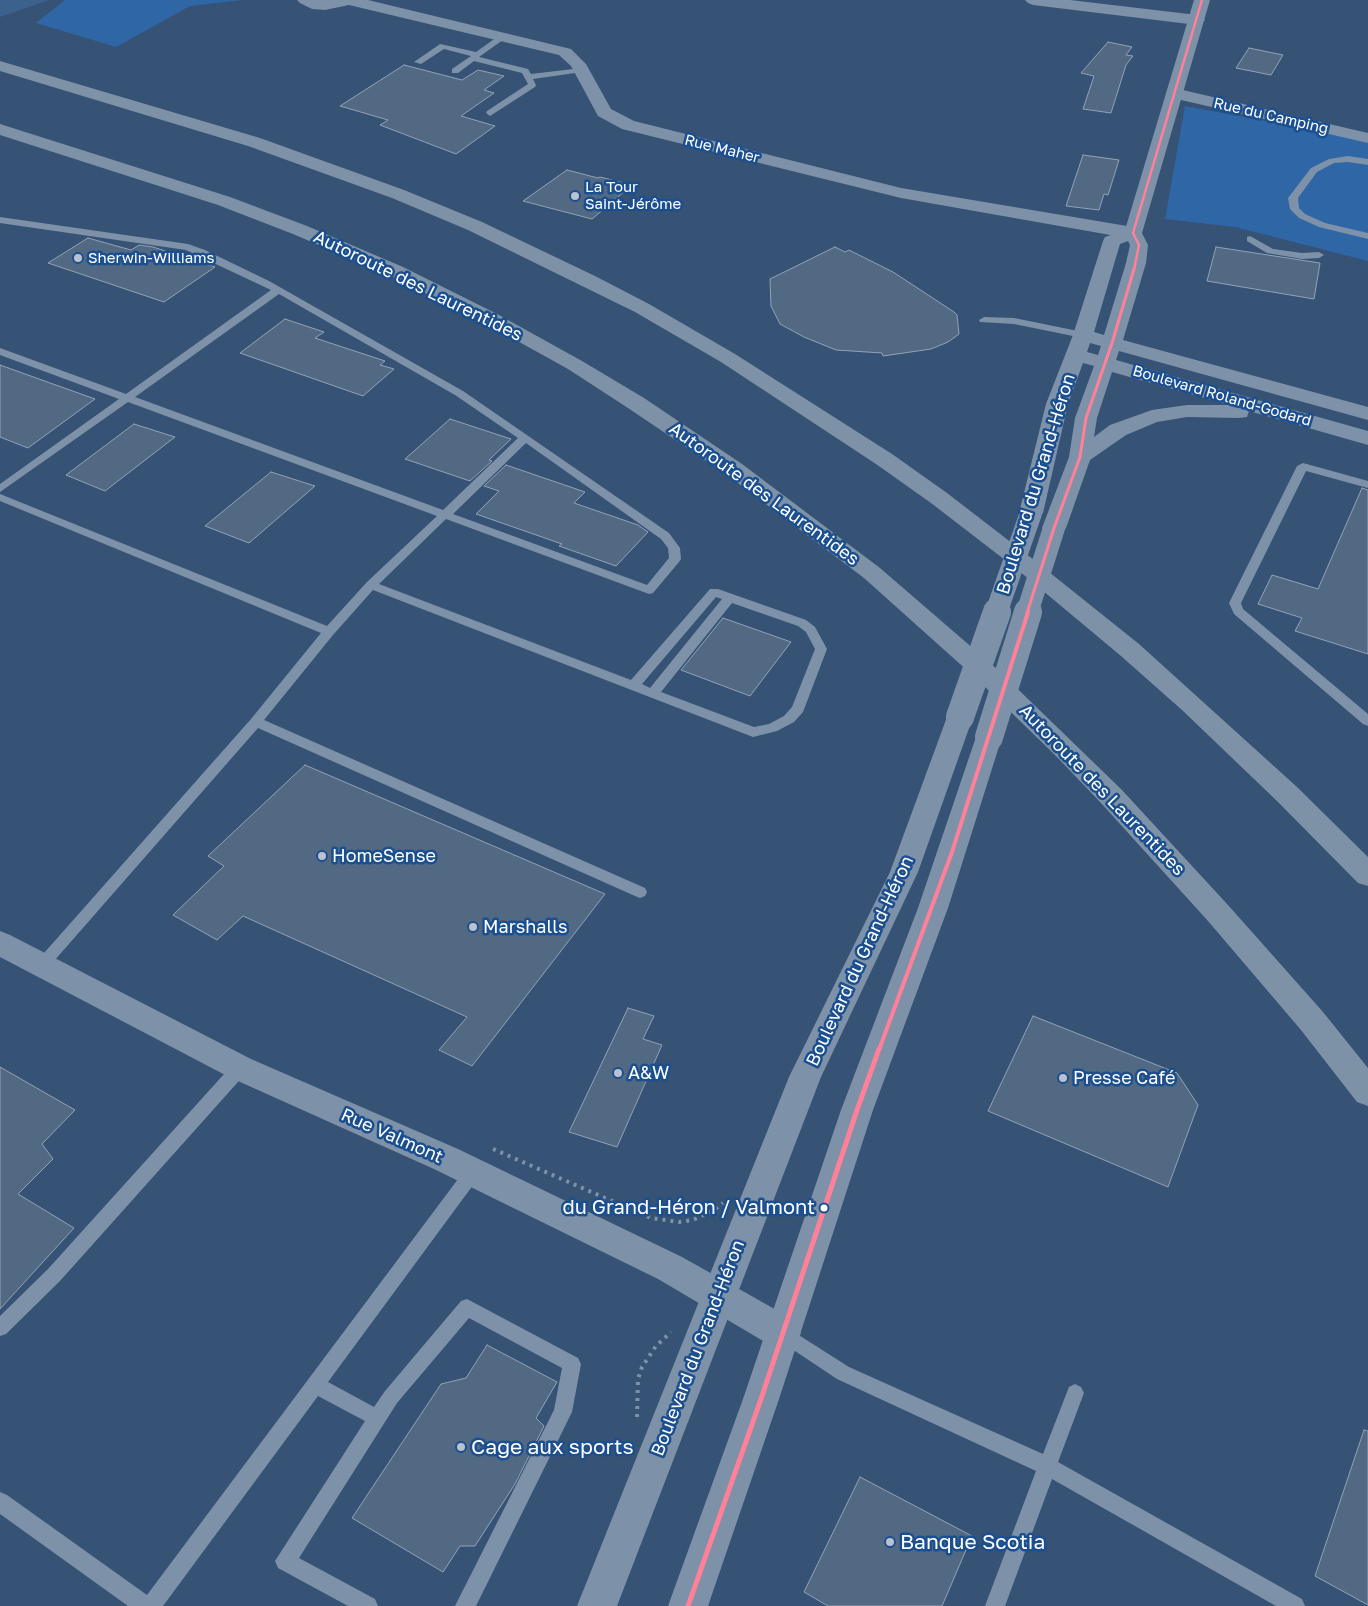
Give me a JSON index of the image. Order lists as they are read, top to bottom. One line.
{"streets":{"highway":["Autoroute des Laurentides"],"street":["Rue du Camping","Rue Maher","Boulevard Roland-Godard","Boulevard du Grand-Héron","Rue Valmont"]},"crossings":[["Rue du Camping","Boulevard du Grand-Héron"],["Rue Maher","Boulevard du Grand-Héron"],["Boulevard Roland-Godard","Boulevard du Grand-Héron"],["Boulevard du Grand-Héron","Rue Valmont"]],"places":["La Tour Saint-Jérôme","Sherwin-Williams","HomeSense","Marshalls","A&W","Presse Café","du Grand-Héron / Valmont","Cage aux sports","Banque Scotia"]}
